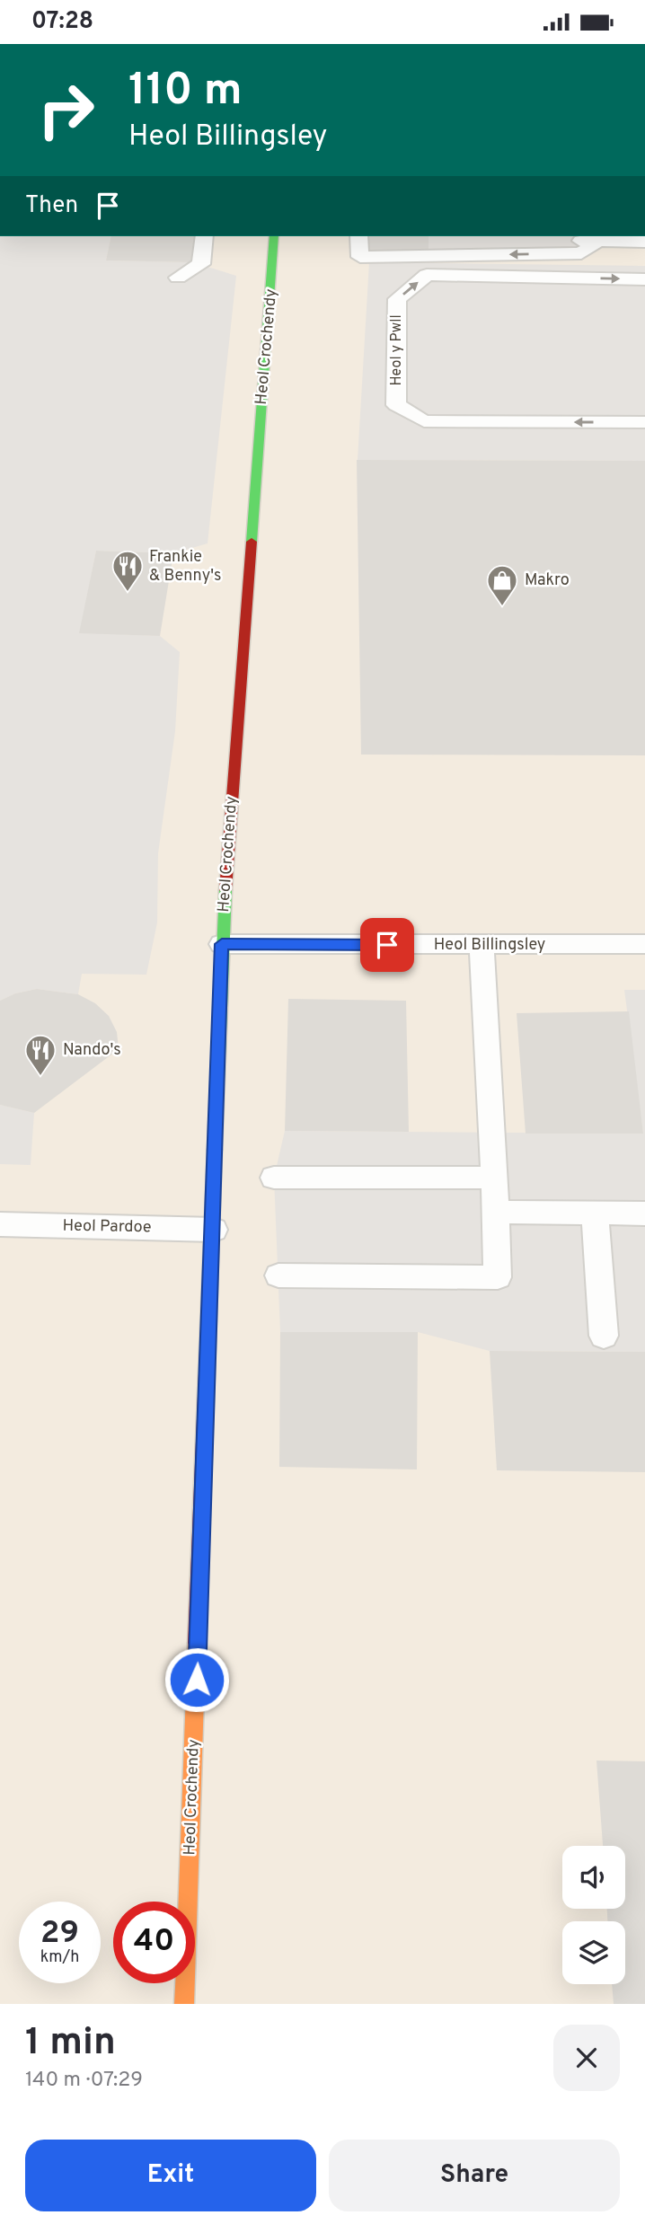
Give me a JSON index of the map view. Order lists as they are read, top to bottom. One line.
{"streets":{"street":["Heol Crochendy"],"lane":["Heol y Pwll","Heol Billingsley","Heol Pardoe"]},"crossings":[["Heol Crochendy","Heol Billingsley"],["Heol Crochendy","Heol Pardoe"]],"places":{"restaurant":["Frankie & Benny's","Nando's"],"shop":["Makro"]},"page":{"status":"07:28","turn":["110 m","Heol Billingsley"],"then":"Then","speed":"29 km/h","limit":"40","heading":["1 min","140 m · 07:29"],"buttons":["Exit","Share"]}}
